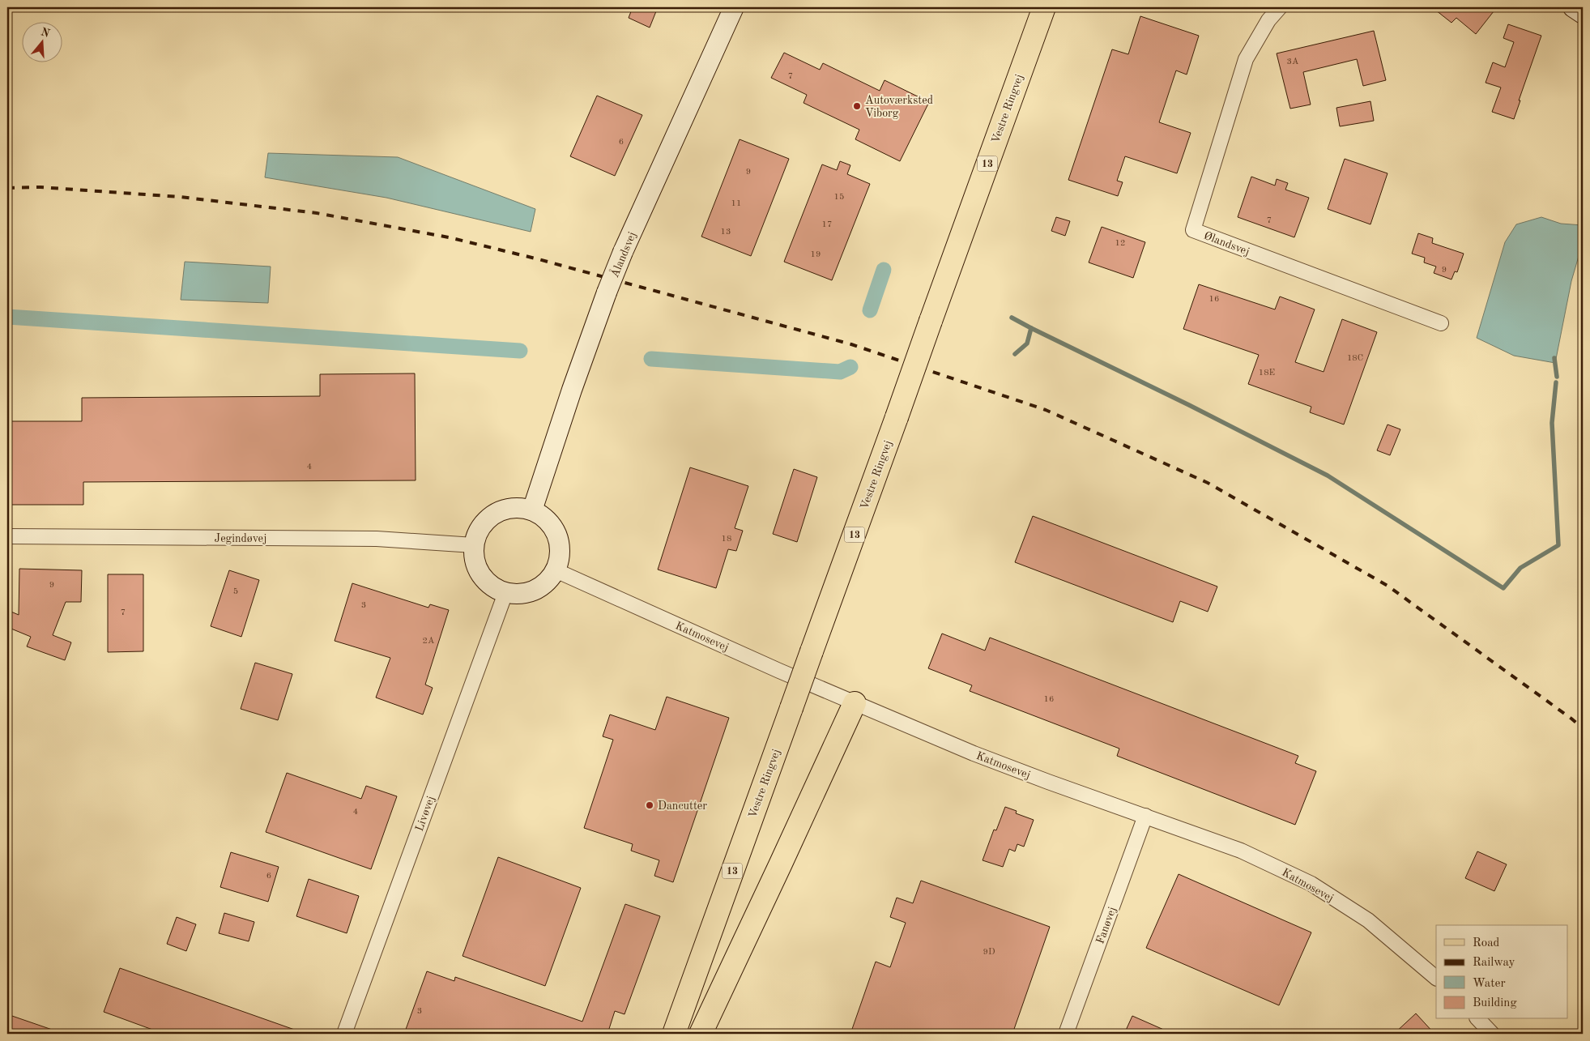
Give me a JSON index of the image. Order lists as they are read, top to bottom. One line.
{"streets":{"main road":["Vestre Ringvej","13"],"street":["Ølandsvej","Ålandsvej","Jegindøvej","Katmosevej","Livøvej","Fanøvej"]},"crossings":[["Ålandsvej","Jegindøvej"],["Ålandsvej","Katmosevej"],["Ålandsvej","Livøvej"],["Jegindøvej","Katmosevej"],["Jegindøvej","Livøvej"],["Katmosevej","Livøvej"],["Katmosevej","Fanøvej"]],"places":["Autoværksted Viborg","Dancutter"],"house_numbers":["3A","7","6","9","15","11","7","17","13","12","19","9","16","18C","18E","4","18","9","5","3","7","2A","16","4","6","9D","3"],"legend":["Road","Railway","Water","Building"],"north":"top"}
